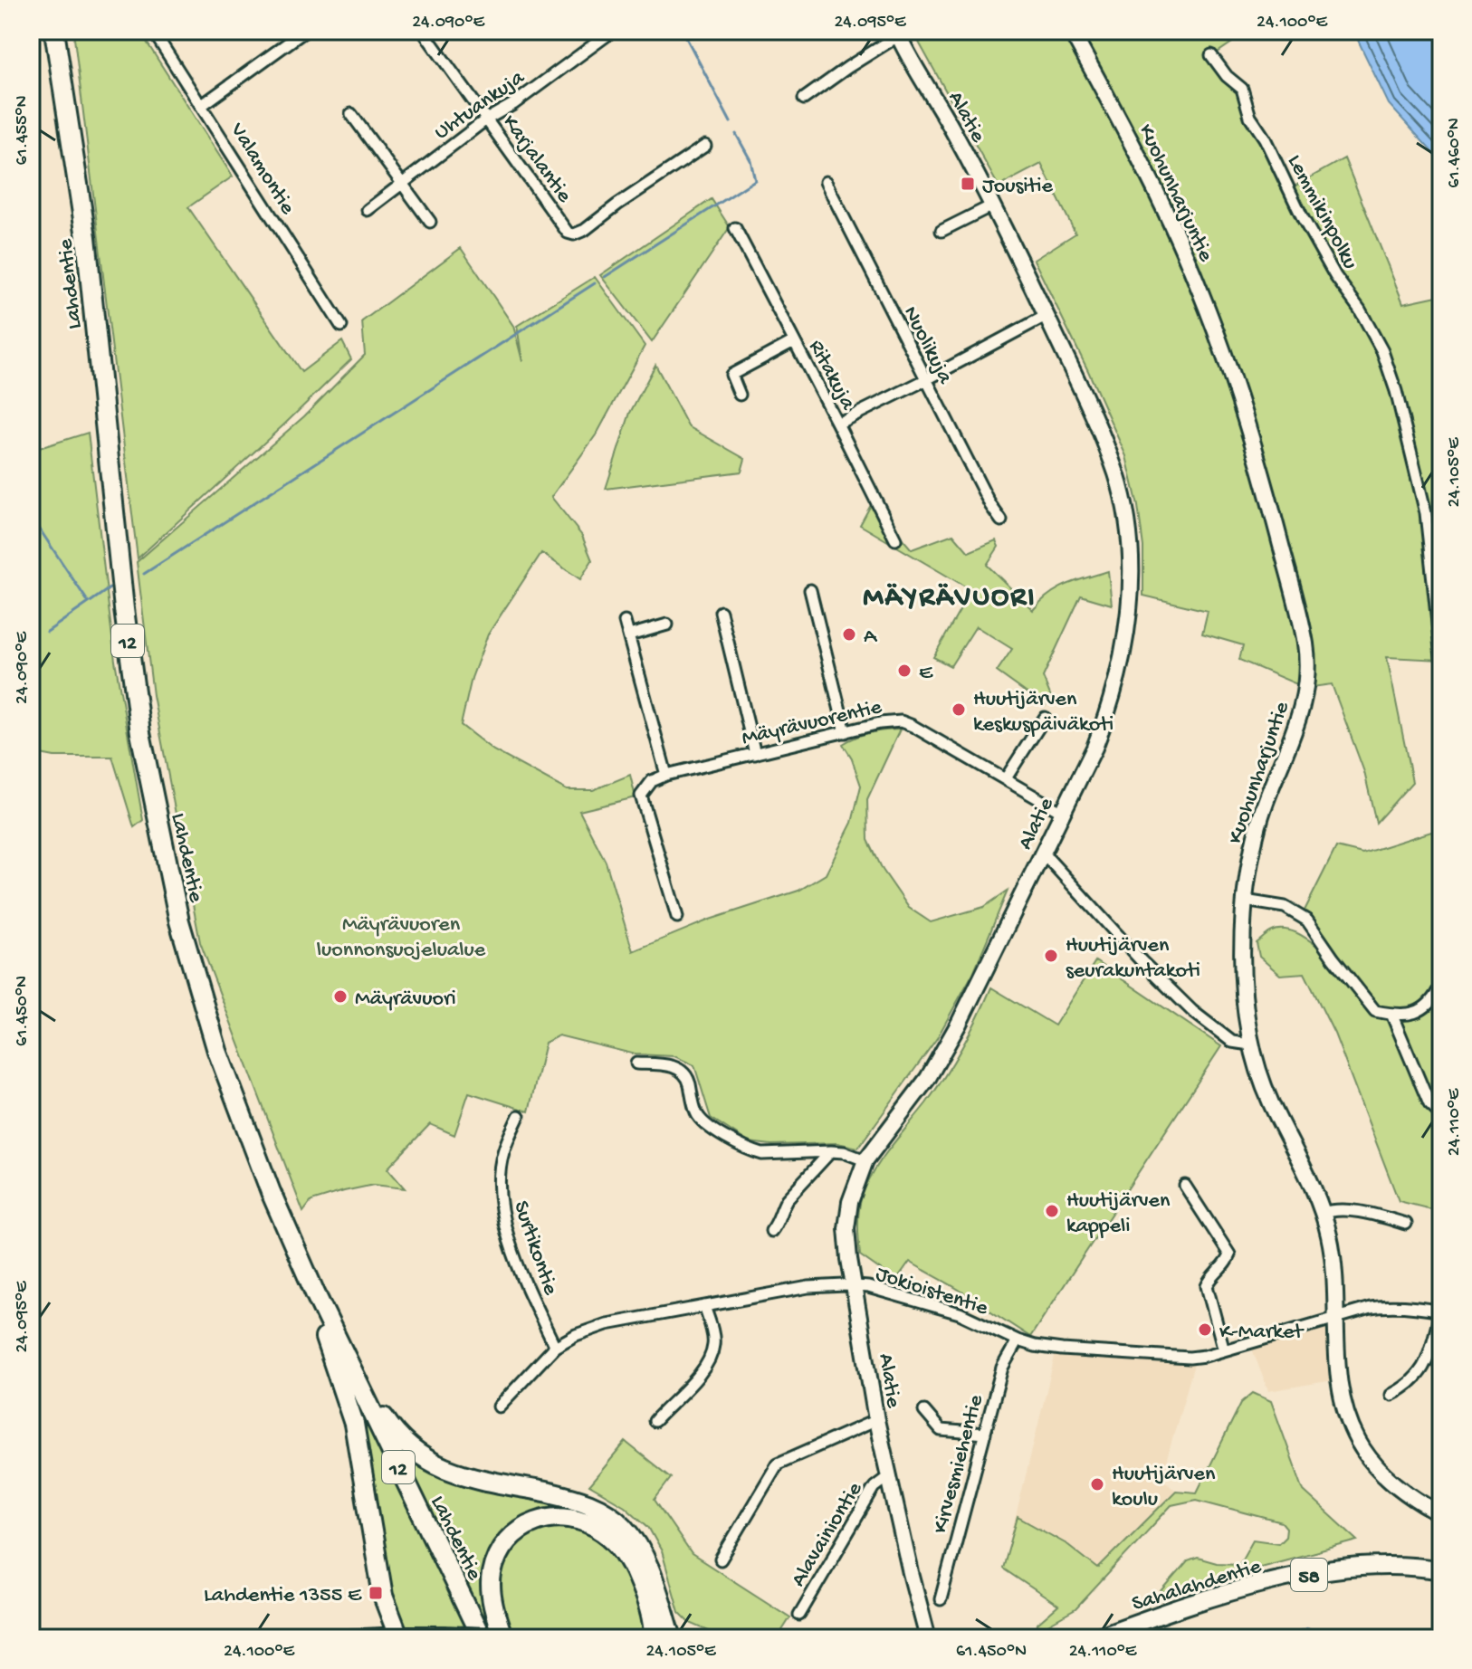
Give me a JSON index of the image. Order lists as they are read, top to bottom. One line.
{"streets":{"highway":["Lahdentie","12"],"main road":["58","Sahalahdentie"],"street":["Uhtuankuja","Alatie","Karjalantie","Valamontie","Kuohunharjuntie","Lemmikinpolku","Nuolikuja","Ritakuja","Mäyrävuorentie","Surtikontie","Jokioistentie","Kirvesmiehentie","Alavainiontie"]},"crossings":[["Uhtuankuja","Karjalantie"],["Alatie","Mäyrävuorentie"],["Alatie","Jokioistentie"],["Alatie","Alavainiontie"],["Kuohunharjuntie","Jokioistentie"],["Surtikontie","Jokioistentie"],["Jokioistentie","Kirvesmiehentie"]],"districts":["MÄYRÄVUORI"],"parks":["Mäyrävuoren luonnonsuojelualue"],"places":{"transit":["Jousitie","Lahdentie 1355 E"],"other":["A","E","Huutijärven keskuspäiväkoti","Huutijärven seurakuntakoti","Mäyrävuori","Huutijärven kappeli","K-Market","Huutijärven koulu"]},"coordinates":["24.090°E","24.095°E","24.100°E","61.455°N","61.460°N","24.105°E","61.450°N","24.110°E"]}
